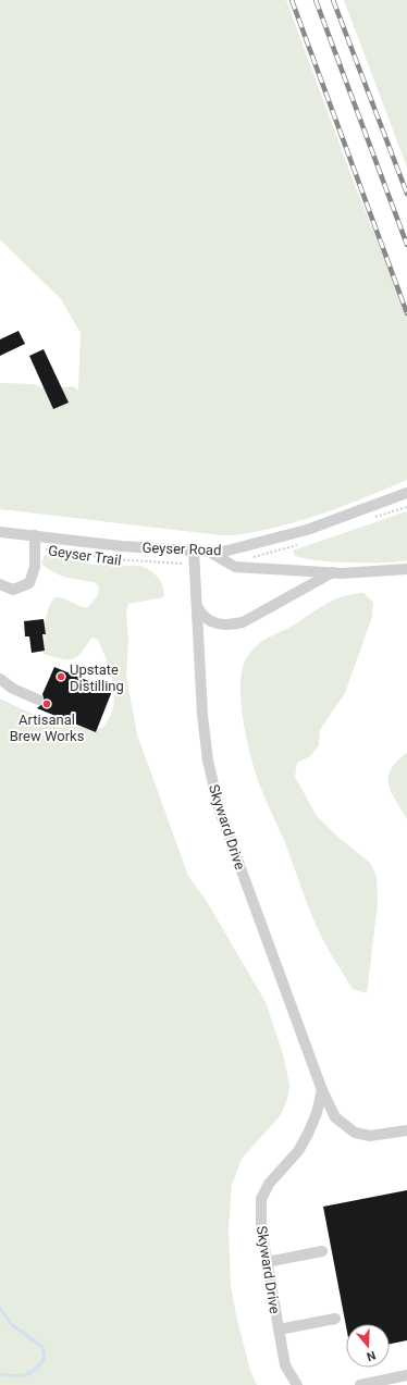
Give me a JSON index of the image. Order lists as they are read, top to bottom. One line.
{"streets":{"street":["Geyser Road","Skyward Drive"],"path":["Geyser Trail"]},"crossings":[["Geyser Road","Skyward Drive"]],"places":["Upstate Distilling","Artisanal Brew Works"],"north":"bottom"}
